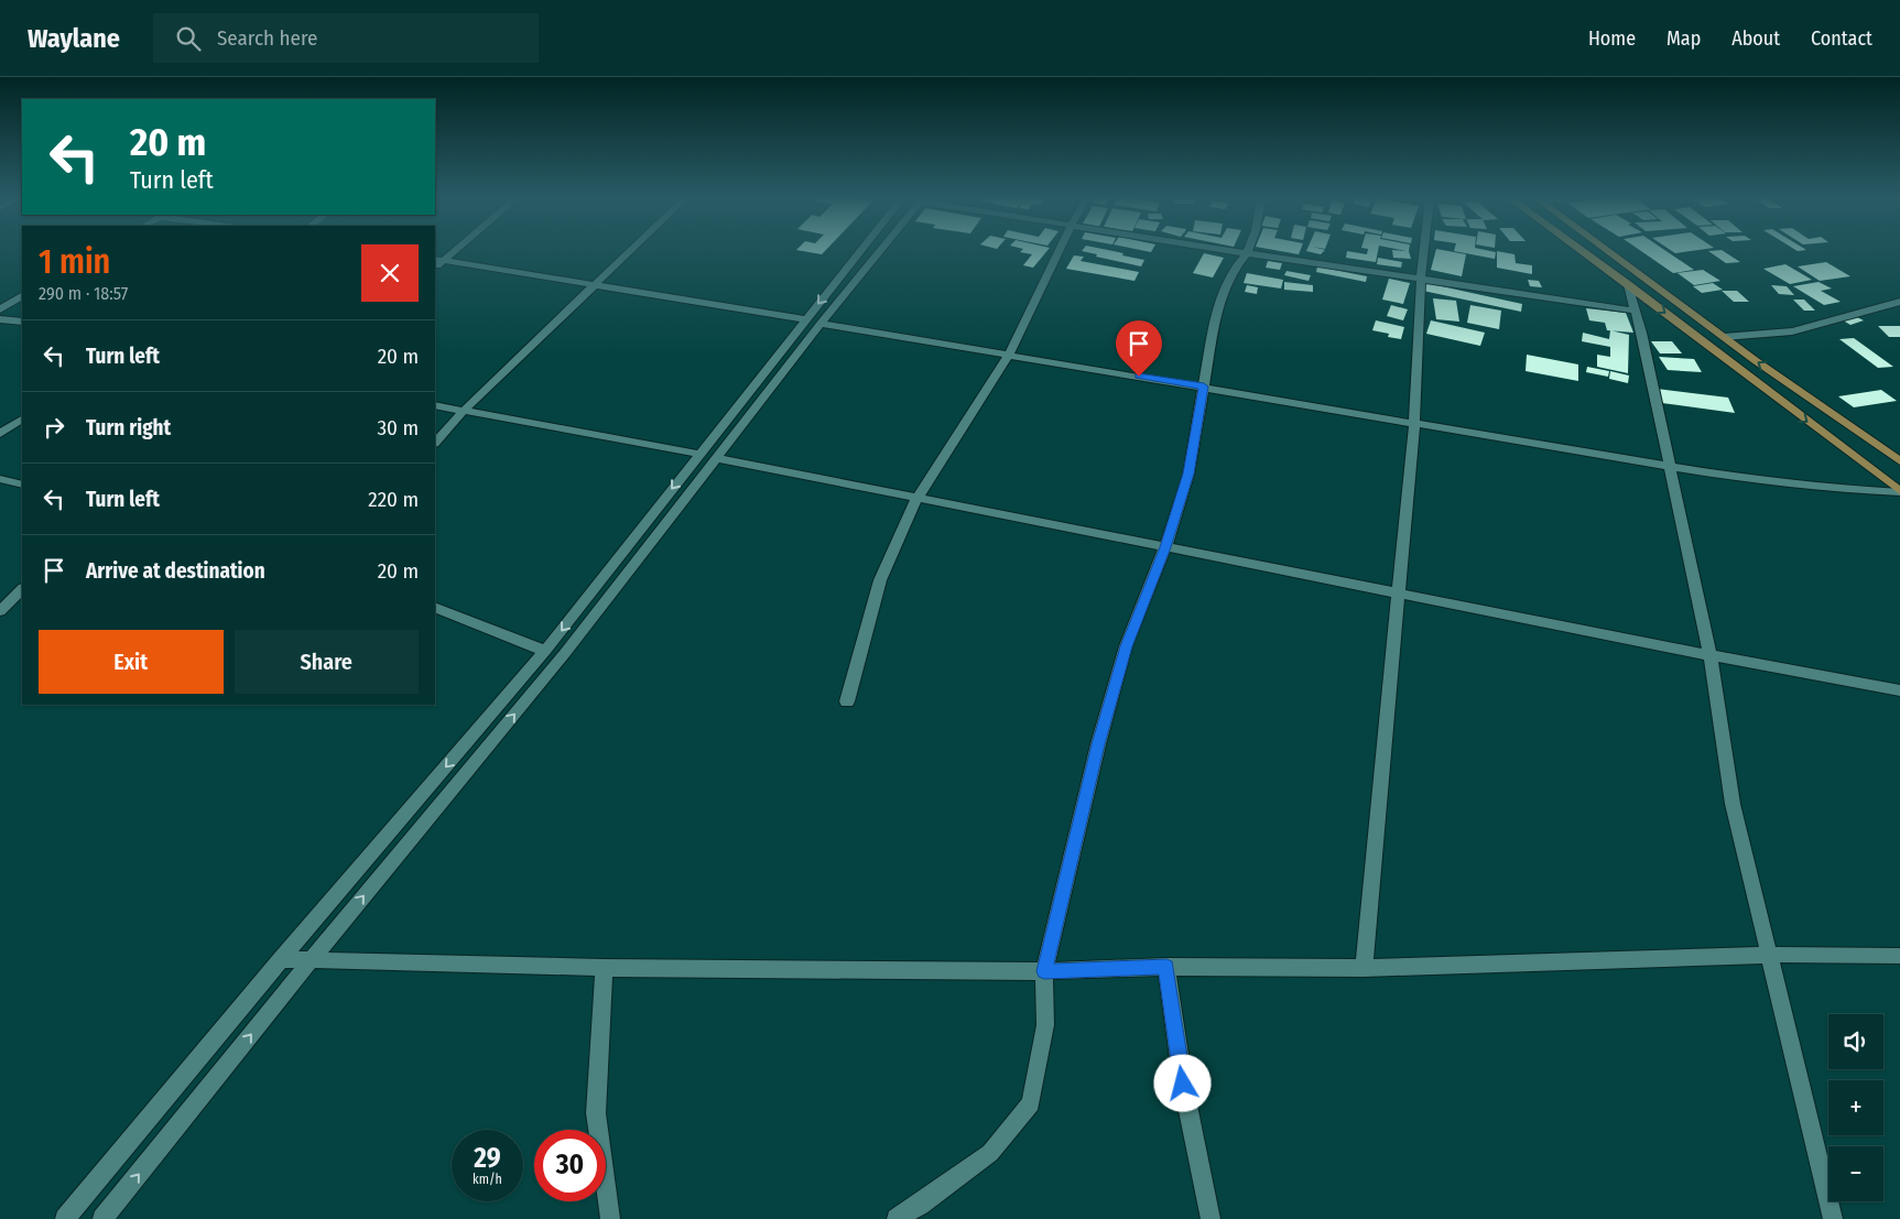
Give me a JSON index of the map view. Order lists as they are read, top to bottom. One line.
{"page":{"header":"Waylane","search":"Search here","nav":["Home","Map","About","Contact"],"turn":["20 m","Turn left"],"heading":["1 min","290 m · 18:57"],"list":[{"name":"Turn left","value":"20 m"},{"name":"Turn right","value":"30 m"},{"name":"Turn left","value":"220 m"},{"name":"Arrive at destination","value":"20 m"}],"buttons":["Exit","Share"],"map_buttons":["+","−"],"speed":"29 km/h","limit":"30"}}
